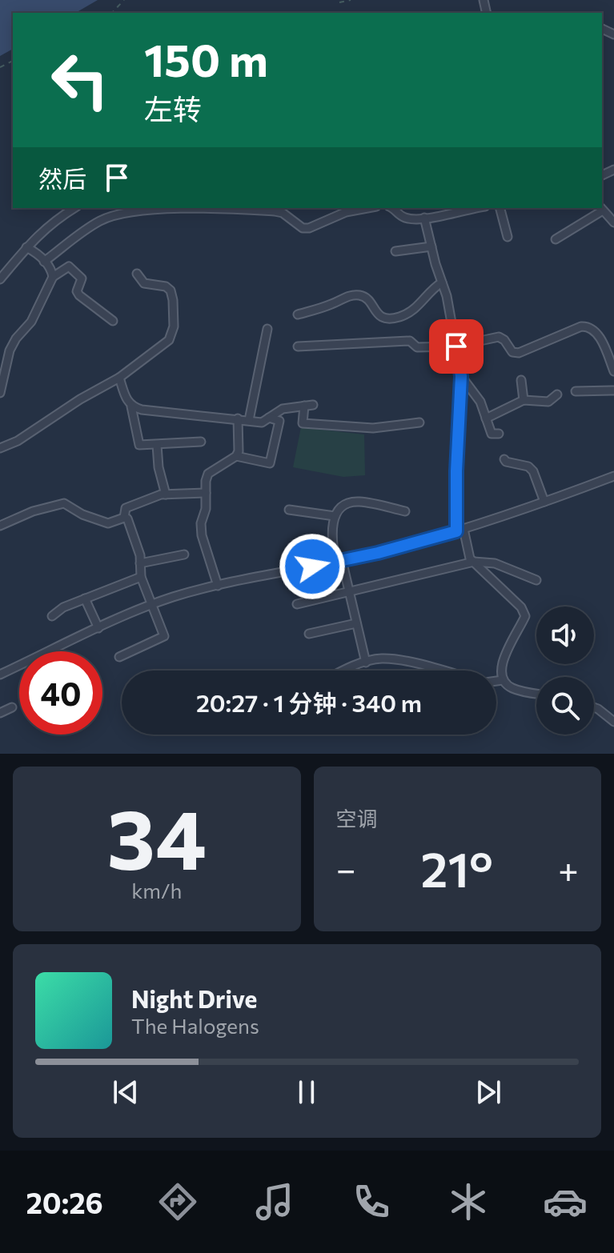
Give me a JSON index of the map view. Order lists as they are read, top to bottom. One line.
{"page":{"turn":["150 m","左转"],"then":"然后","limit":"40","trip":"20:27 · 1 分钟 · 340 m","tile":[["34","km/h"],"空调"],"heat":["−","21°","+"],"song":["Night Drive","The Halogens"],"tabs":"20:26"}}
